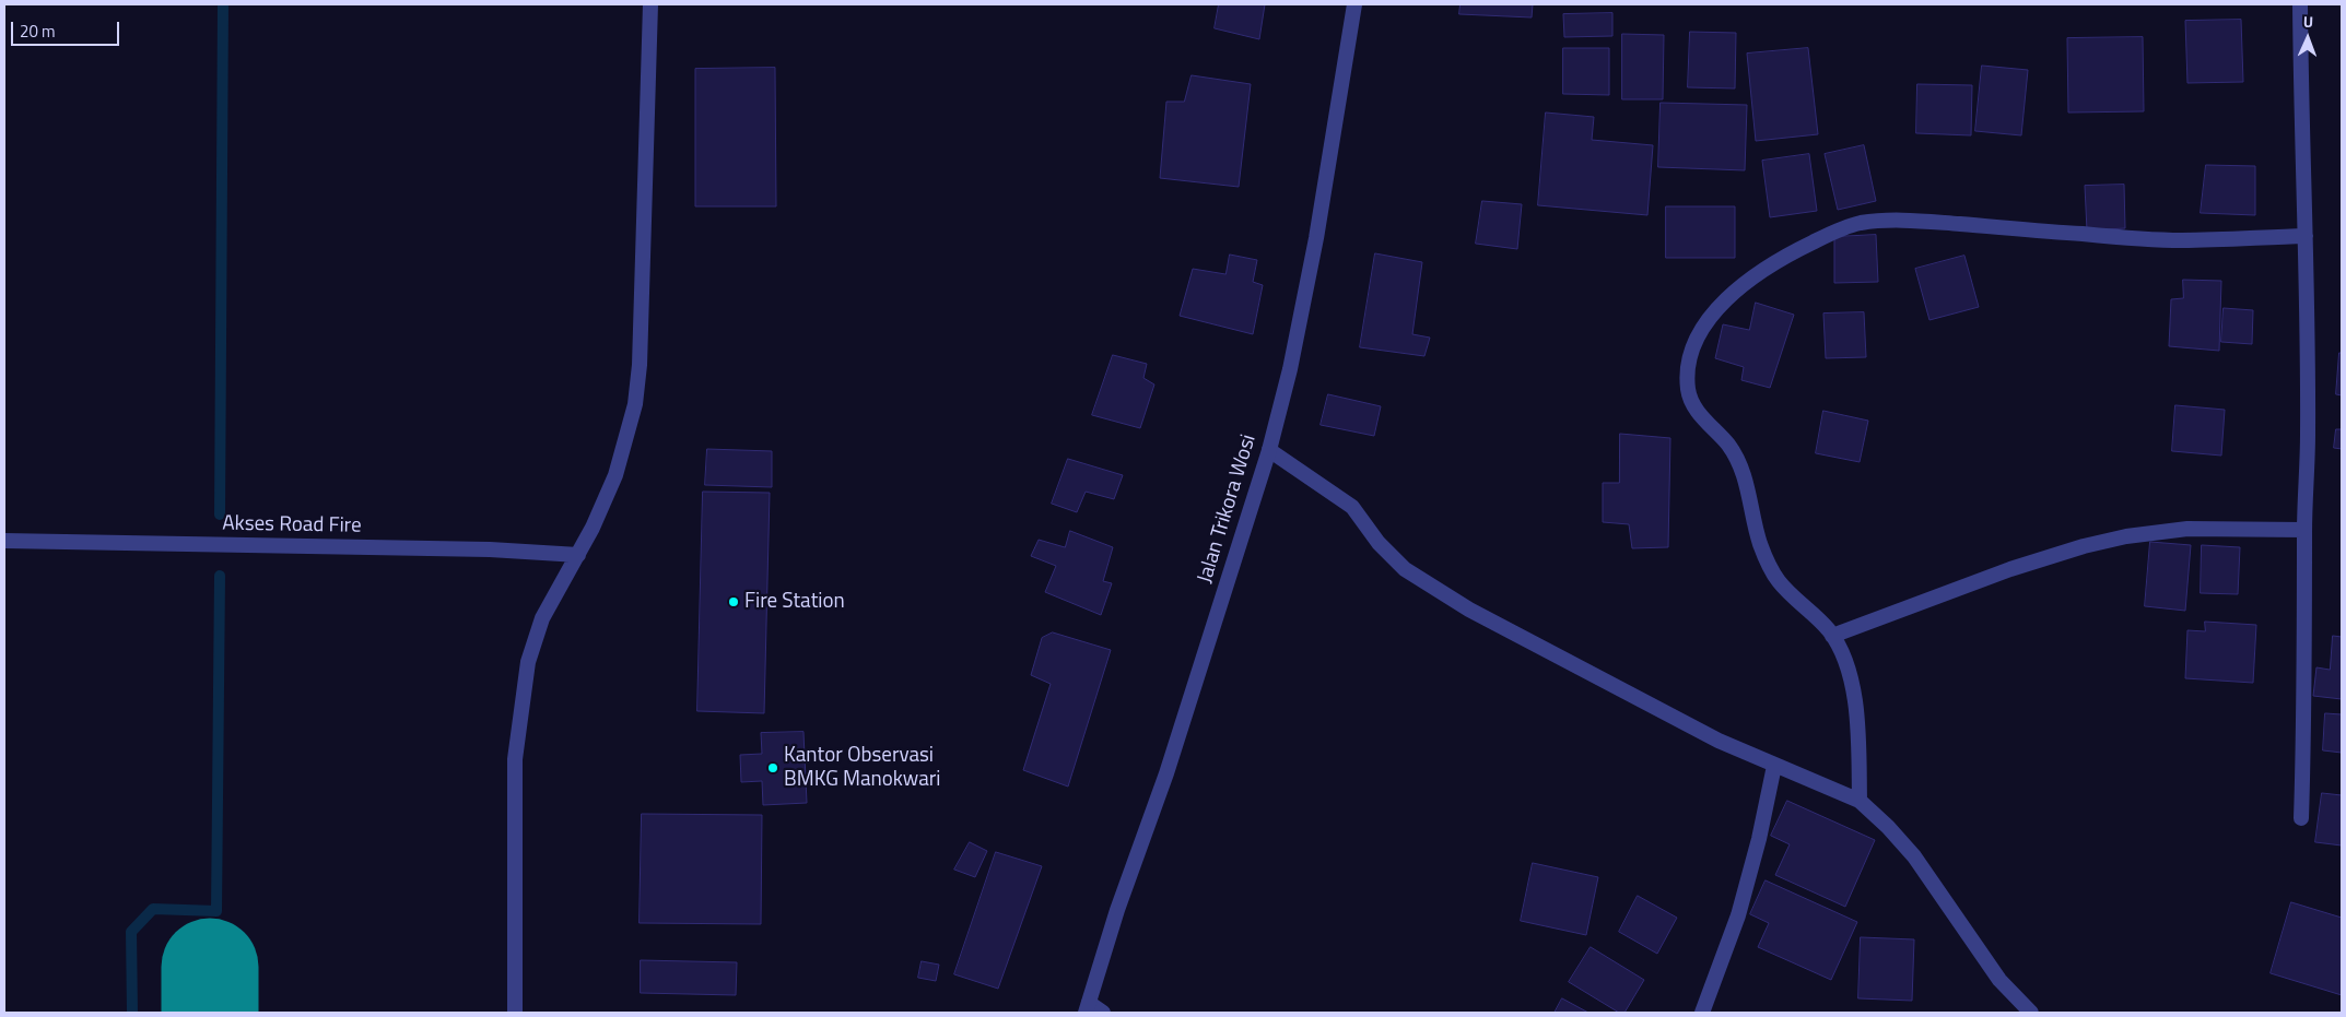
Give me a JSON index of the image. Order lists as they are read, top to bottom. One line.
{"streets":{"street":["Jalan Trikora Wosi","Akses Road Fire"]},"places":["Fire Station","Kantor Observasi BMKG Manokwari"],"scale_bar":"20 m","north":"top"}
